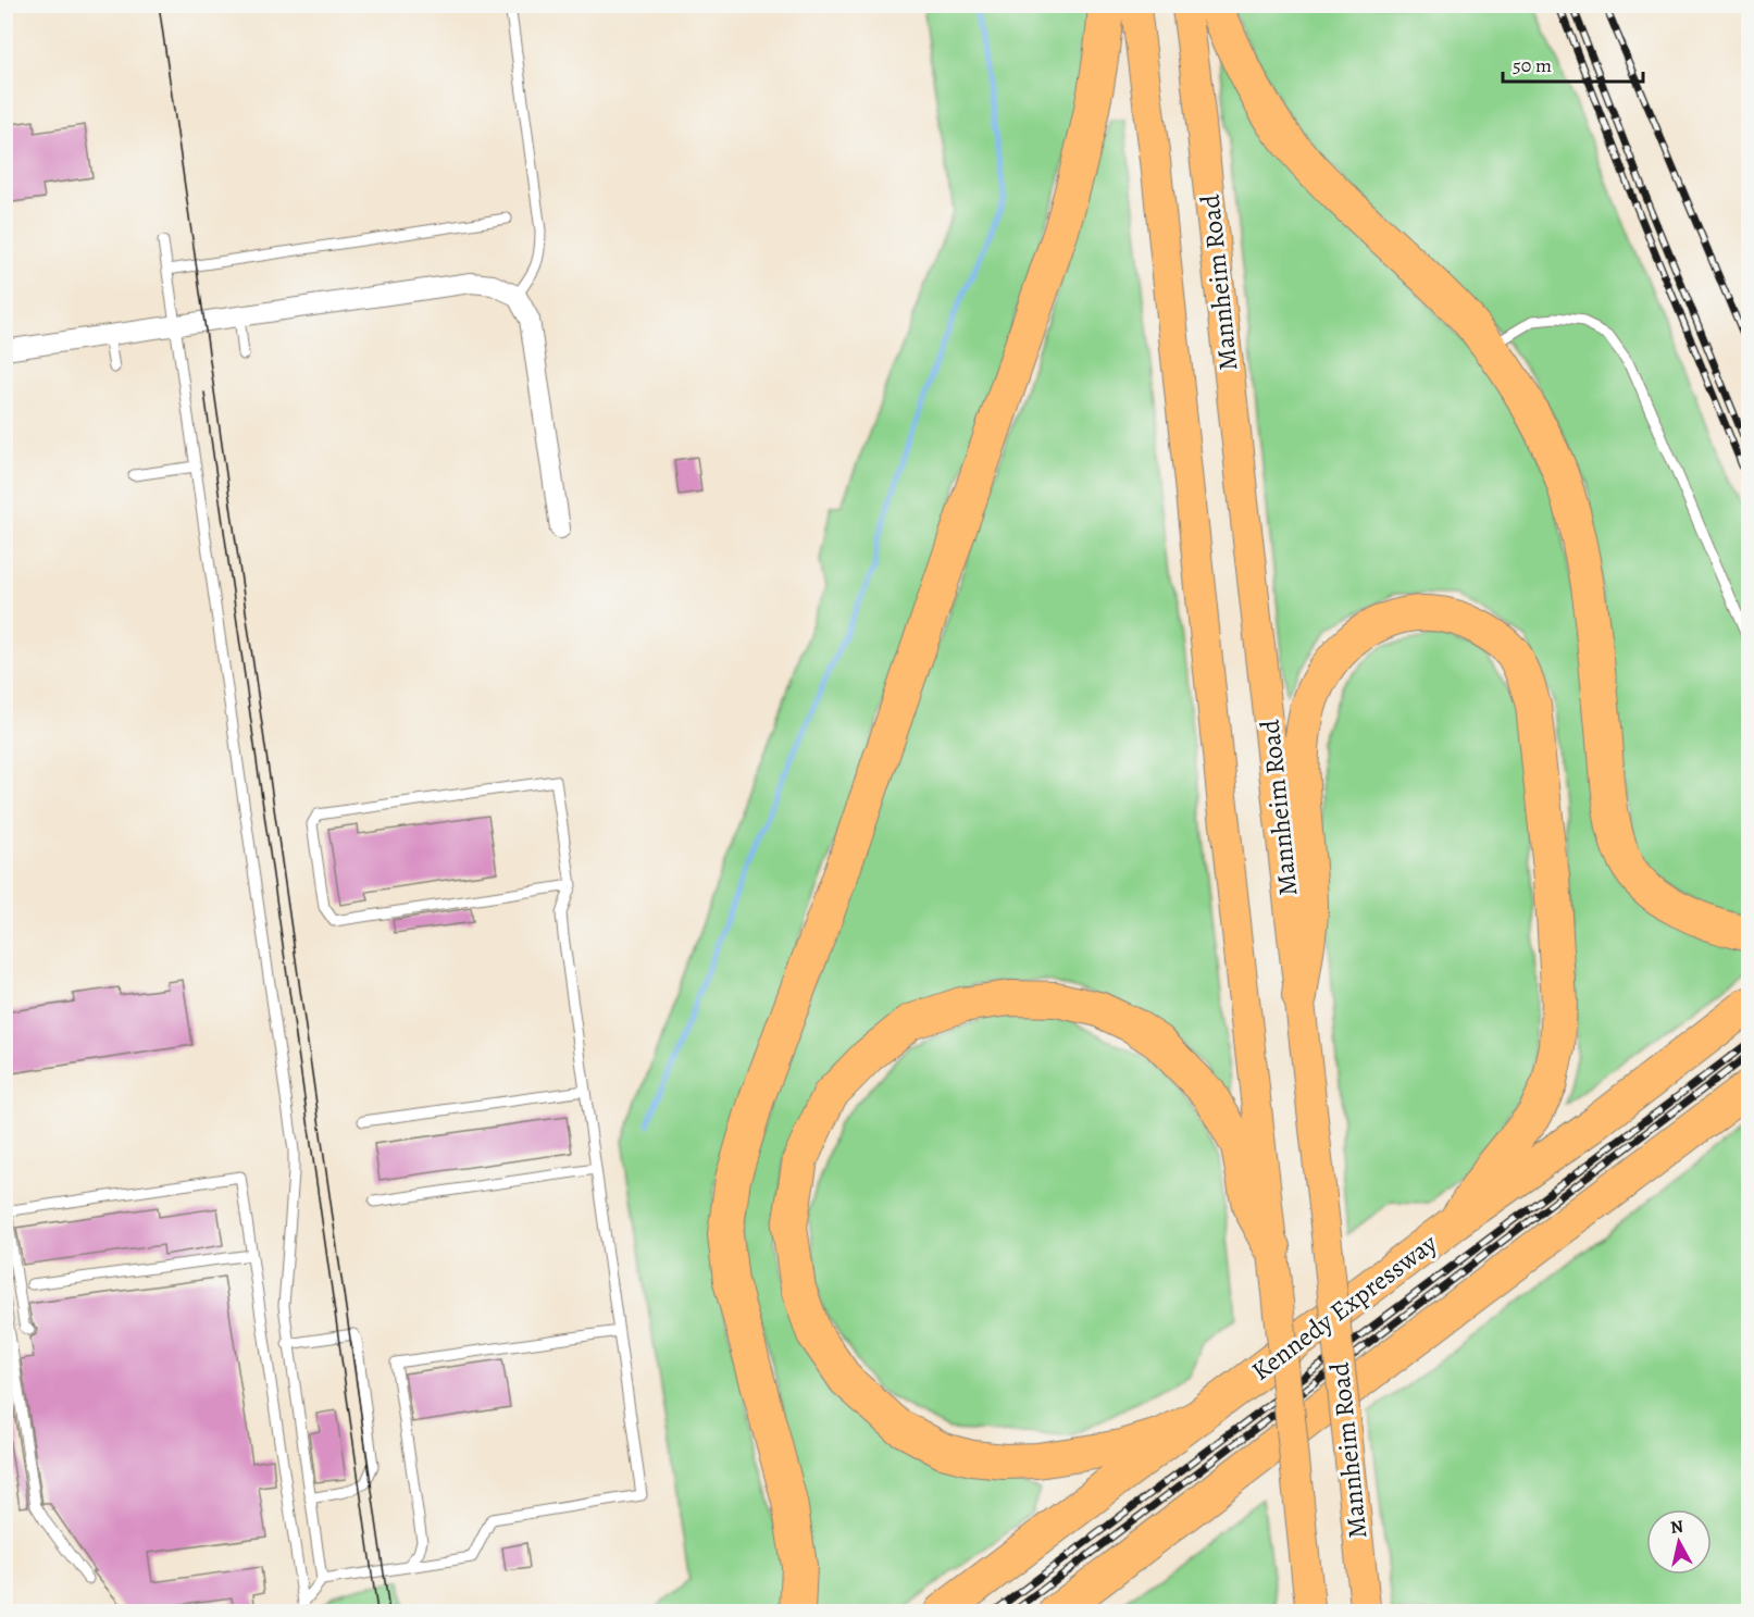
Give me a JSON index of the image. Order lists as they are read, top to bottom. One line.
{"streets":{"highway":["Kennedy Expressway"],"main road":["Mannheim Road"]},"scale_bar":"50 m","north":"top"}
